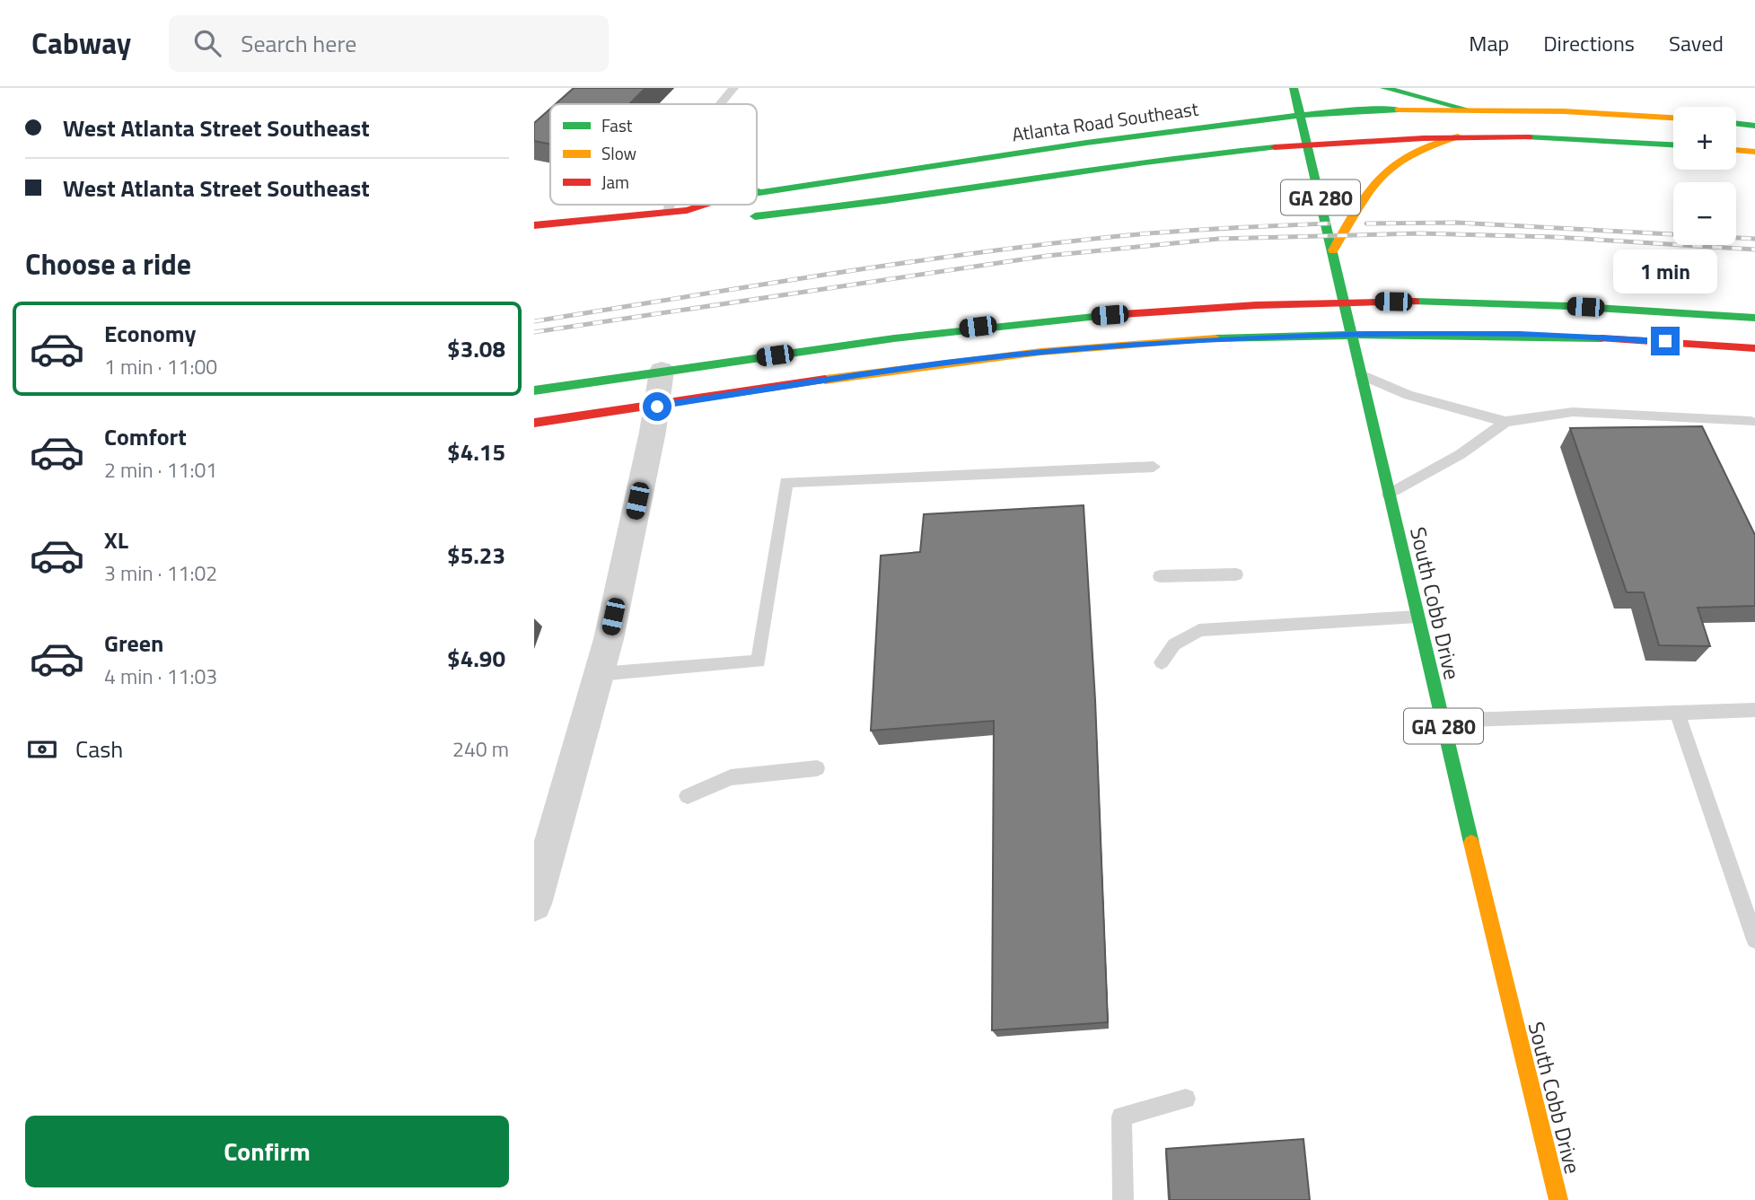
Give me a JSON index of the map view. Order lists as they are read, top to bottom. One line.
{"streets":{"main road":["Atlanta Road Southeast","GA 280","South Cobb Drive"]},"crossings":[["Atlanta Road Southeast","South Cobb Drive"]],"legend":["Fast","Slow","Jam"],"page":{"header":"Cabway","search":"Search here","nav":["Map","Directions","Saved"],"banner":["West Atlanta Street Southeast","West Atlanta Street Southeast"],"map_buttons":["+","−"],"heading":"Choose a ride","bubble":"1 min","list":[{"name":"Economy","note":"1 min · 11:00","value":"$3.08"},{"name":"Comfort","note":"2 min · 11:01","value":"$4.15"},{"name":"XL","note":"3 min · 11:02","value":"$5.23"},{"name":"Green","note":"4 min · 11:03","value":"$4.90"}],"pay":["Cash","240 m"],"buttons":"Confirm"}}
